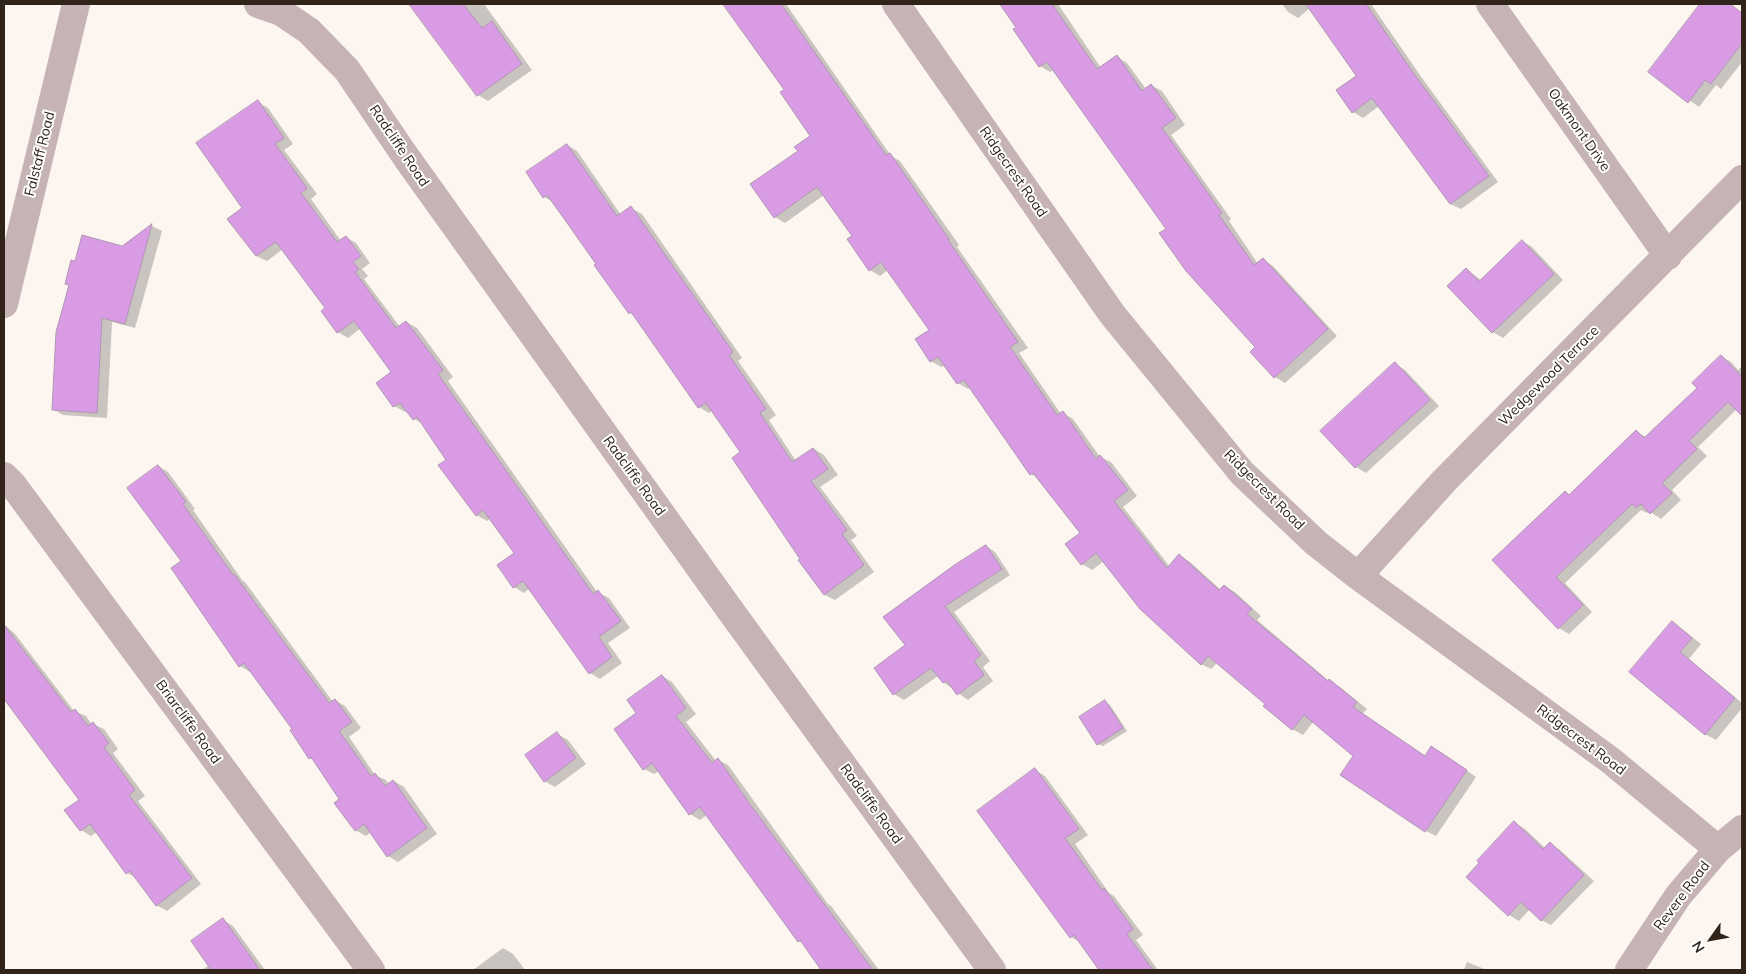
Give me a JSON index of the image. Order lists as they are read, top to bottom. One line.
{"streets":{"street":["Oakmont Drive","Radcliffe Road","Falstaff Road","Ridgecrest Road","Wedgewood Terrace","Briarcliffe Road","Revere Road"]},"crossings":[["Oakmont Drive","Wedgewood Terrace"],["Ridgecrest Road","Wedgewood Terrace"],["Ridgecrest Road","Revere Road"]],"north":"bottom left"}
